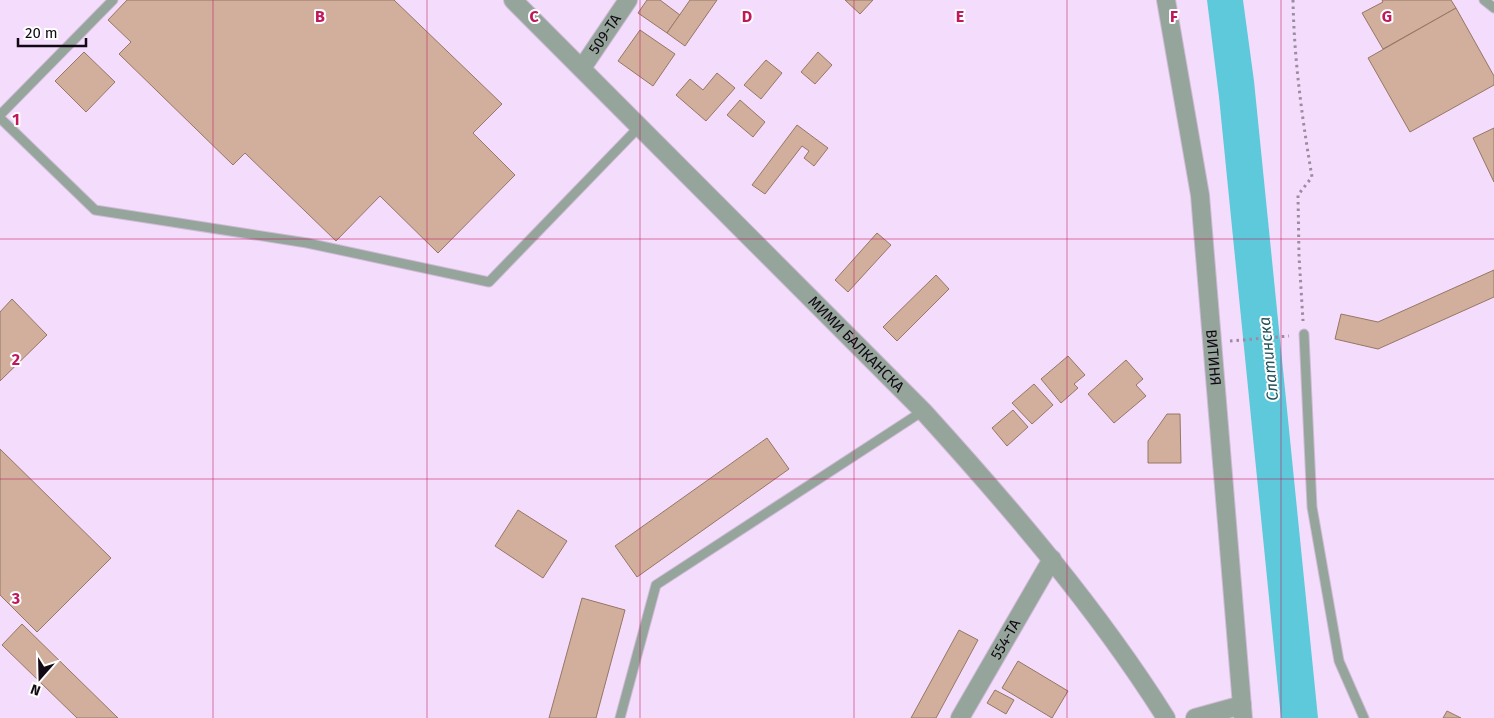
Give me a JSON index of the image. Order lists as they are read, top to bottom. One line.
{"streets":{"street":["509-ТА","МИМИ БАЛКАНСКА","ВИТИНЯ","554-ТА"]},"crossings":[["509-ТА","МИМИ БАЛКАНСКА"],["МИМИ БАЛКАНСКА","554-ТА"]],"water":["Слатинска"],"scale_bar":"20 m","north":"bottom","grid":{"columns":["B","C","D","E","F","G"],"rows":["1","2","3"]}}
